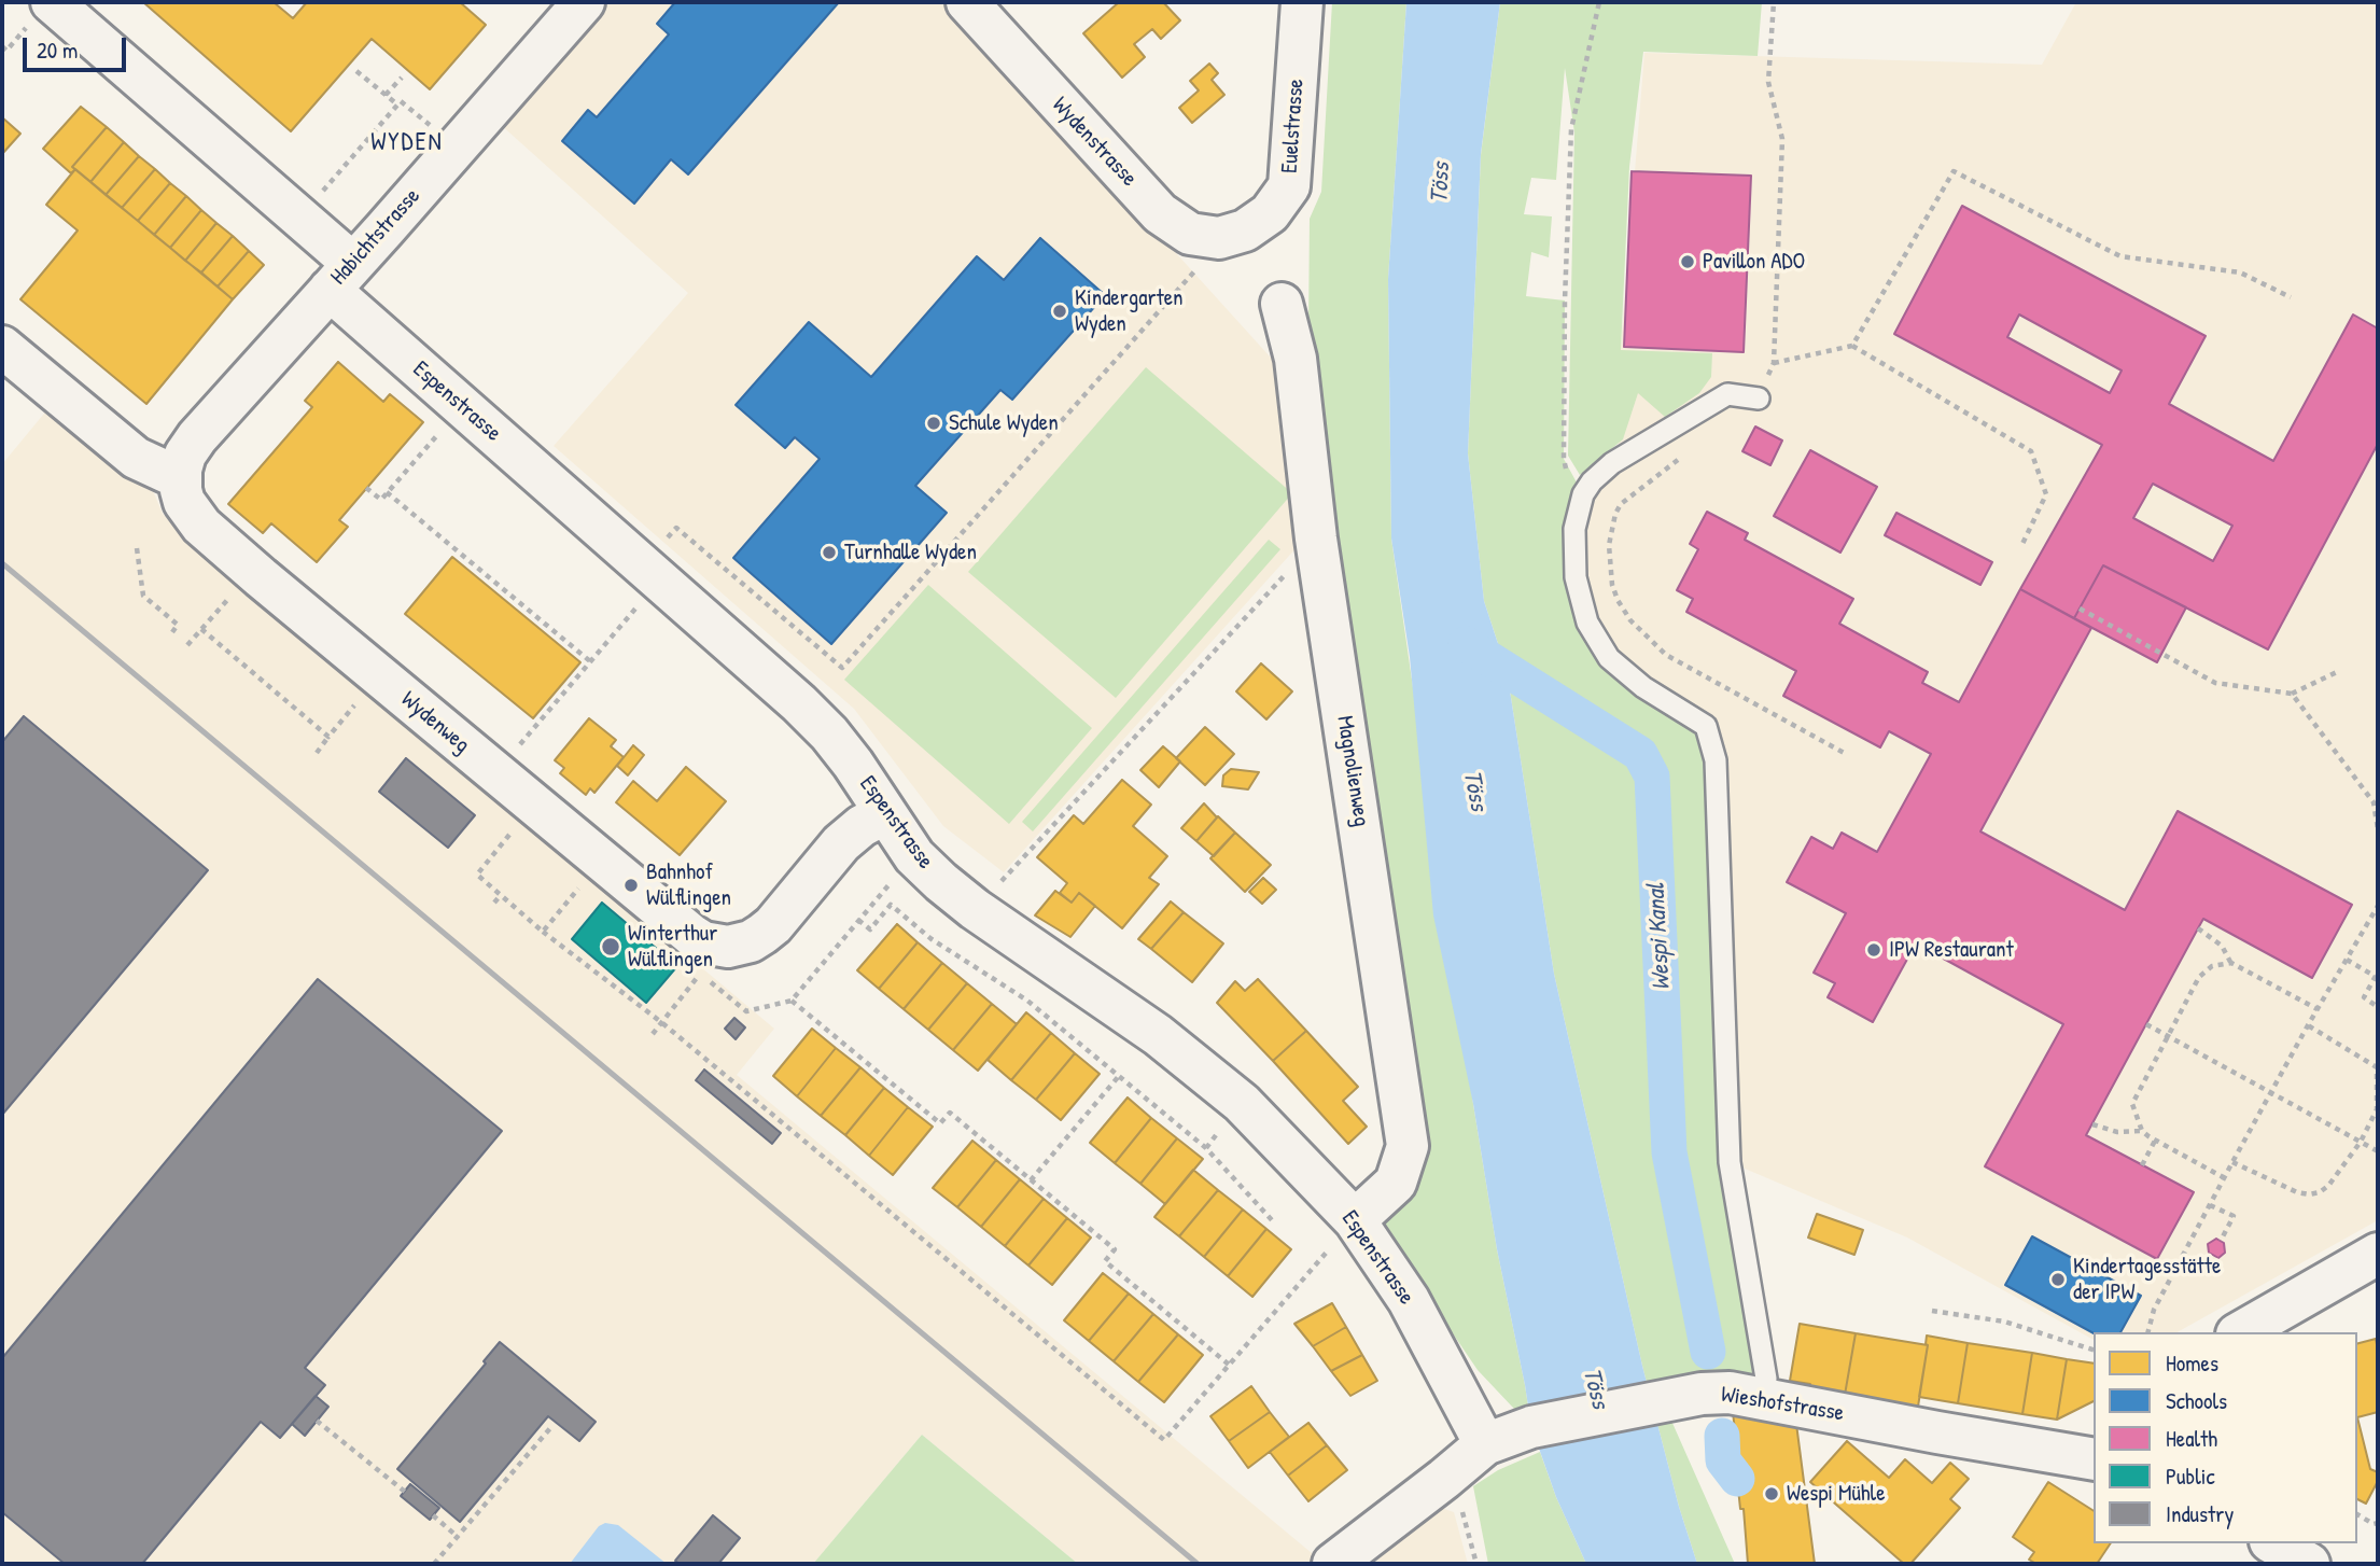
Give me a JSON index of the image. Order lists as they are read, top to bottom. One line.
{"streets":{"street":["Euelstrasse","Wydenstrasse","Habichtstrasse","Espenstrasse","Wydenweg","Magnolienweg","Wieshofstrasse"]},"crossings":[["Euelstrasse","Wydenstrasse"],["Habichtstrasse","Espenstrasse"],["Habichtstrasse","Wydenweg"],["Espenstrasse","Wydenweg"],["Espenstrasse","Magnolienweg"],["Espenstrasse","Wieshofstrasse"]],"districts":["WYDEN"],"water":["Töss","Wespi Kanal"],"places":["Pavillon ADO","Kindergarten Wyden","Schule Wyden","Turnhalle Wyden","Bahnhof Wülflingen","Winterthur Wülflingen","IPW Restaurant","Kindertagesstätte der IPW","Wespi Mühle"],"legend":["Homes","Schools","Health","Public","Industry"],"scale_bar":"20 m"}
